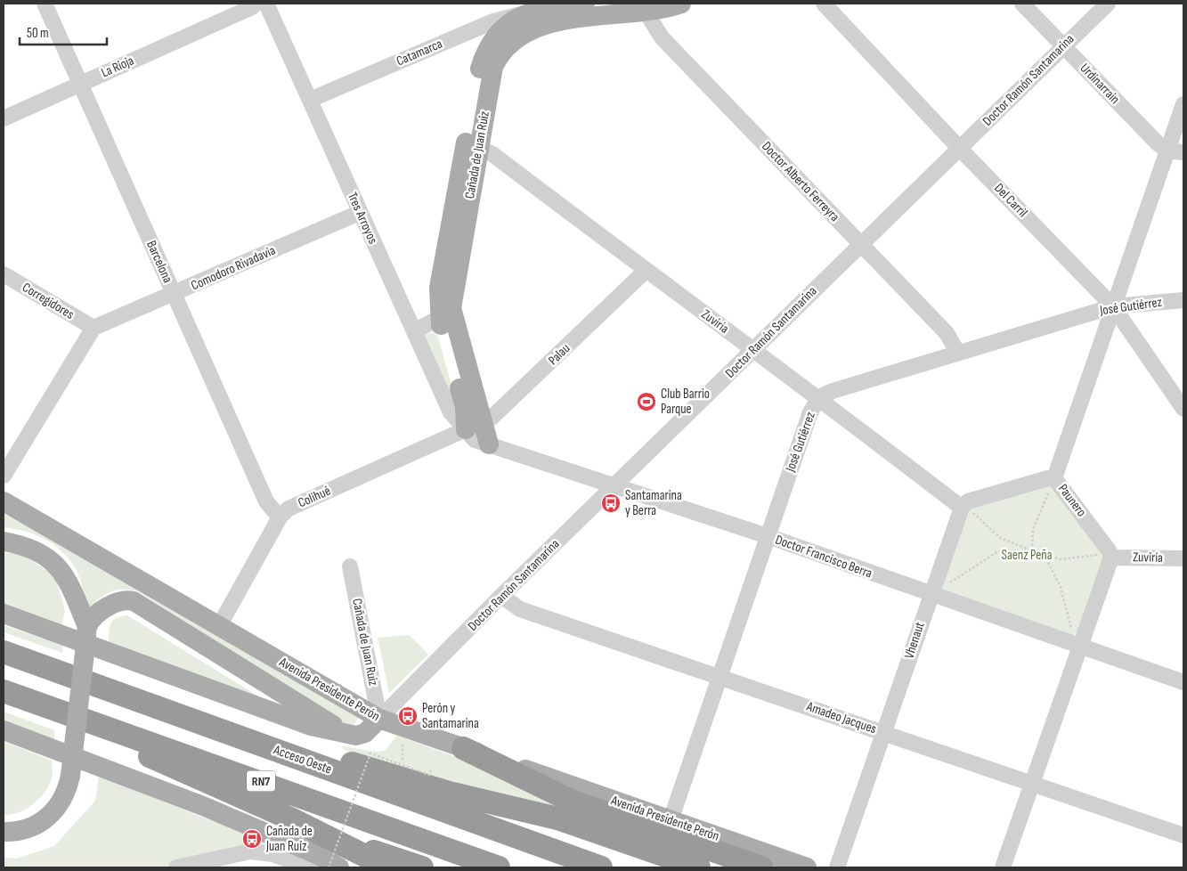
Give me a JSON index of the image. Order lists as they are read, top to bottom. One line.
{"streets":{"highway":["Acceso Oeste","RN7"],"main road":["Cañada de Juan Ruiz","Avenida Presidente Perón"],"street":["Catamarca","La Rioja","Doctor Ramón Santamarina","Urdinarrain","Doctor Alberto Ferreyra","Del Carril","Tres Arroyos","Barcelona","Comodoro Rivadavia","Corregidores","José Gutiérrez","Zuviría","Palau","Colihué","Paunero","Doctor Francisco Berra","Vhenaut","Amadeo Jacques"]},"crossings":[["Catamarca","Cañada de Juan Ruiz"],["Catamarca","Tres Arroyos"],["La Rioja","Barcelona"],["Doctor Ramón Santamarina","Urdinarrain"],["Doctor Ramón Santamarina","Cañada de Juan Ruiz"],["Doctor Ramón Santamarina","Doctor Alberto Ferreyra"],["Doctor Ramón Santamarina","Del Carril"],["Doctor Ramón Santamarina","Zuviría"],["Doctor Ramón Santamarina","Doctor Francisco Berra"],["Doctor Ramón Santamarina","Avenida Presidente Perón"],["Doctor Ramón Santamarina","Amadeo Jacques"],["Urdinarrain","Paunero"],["Cañada de Juan Ruiz","Doctor Alberto Ferreyra"],["Cañada de Juan Ruiz","Tres Arroyos"],["Cañada de Juan Ruiz","Zuviría"],["Cañada de Juan Ruiz","Palau"],["Cañada de Juan Ruiz","Colihué"],["Cañada de Juan Ruiz","Doctor Francisco Berra"],["Cañada de Juan Ruiz","Avenida Presidente Perón"],["Doctor Alberto Ferreyra","José Gutiérrez"],["Del Carril","José Gutiérrez"],["Del Carril","Paunero"],["Tres Arroyos","Comodoro Rivadavia"],["Tres Arroyos","Palau"],["Tres Arroyos","Colihué"],["Barcelona","Comodoro Rivadavia"],["Barcelona","Colihué"],["Comodoro Rivadavia","Corregidores"],["José Gutiérrez","Zuviría"],["José Gutiérrez","Paunero"],["José Gutiérrez","Doctor Francisco Berra"],["José Gutiérrez","Avenida Presidente Perón"],["José Gutiérrez","Amadeo Jacques"],["Zuviría","Palau"],["Zuviría","Paunero"],["Zuviría","Vhenaut"],["Palau","Colihué"],["Colihué","Avenida Presidente Perón"],["Doctor Francisco Berra","Vhenaut"],["Vhenaut","Amadeo Jacques"]],"parks":["Saenz Peña"],"places":{"sports":["Club Barrio Parque"],"bus stop":["Santamarina y Berra","Perón y Santamarina","Cañada de Juan Ruíz"]},"scale_bar":"50 m"}
